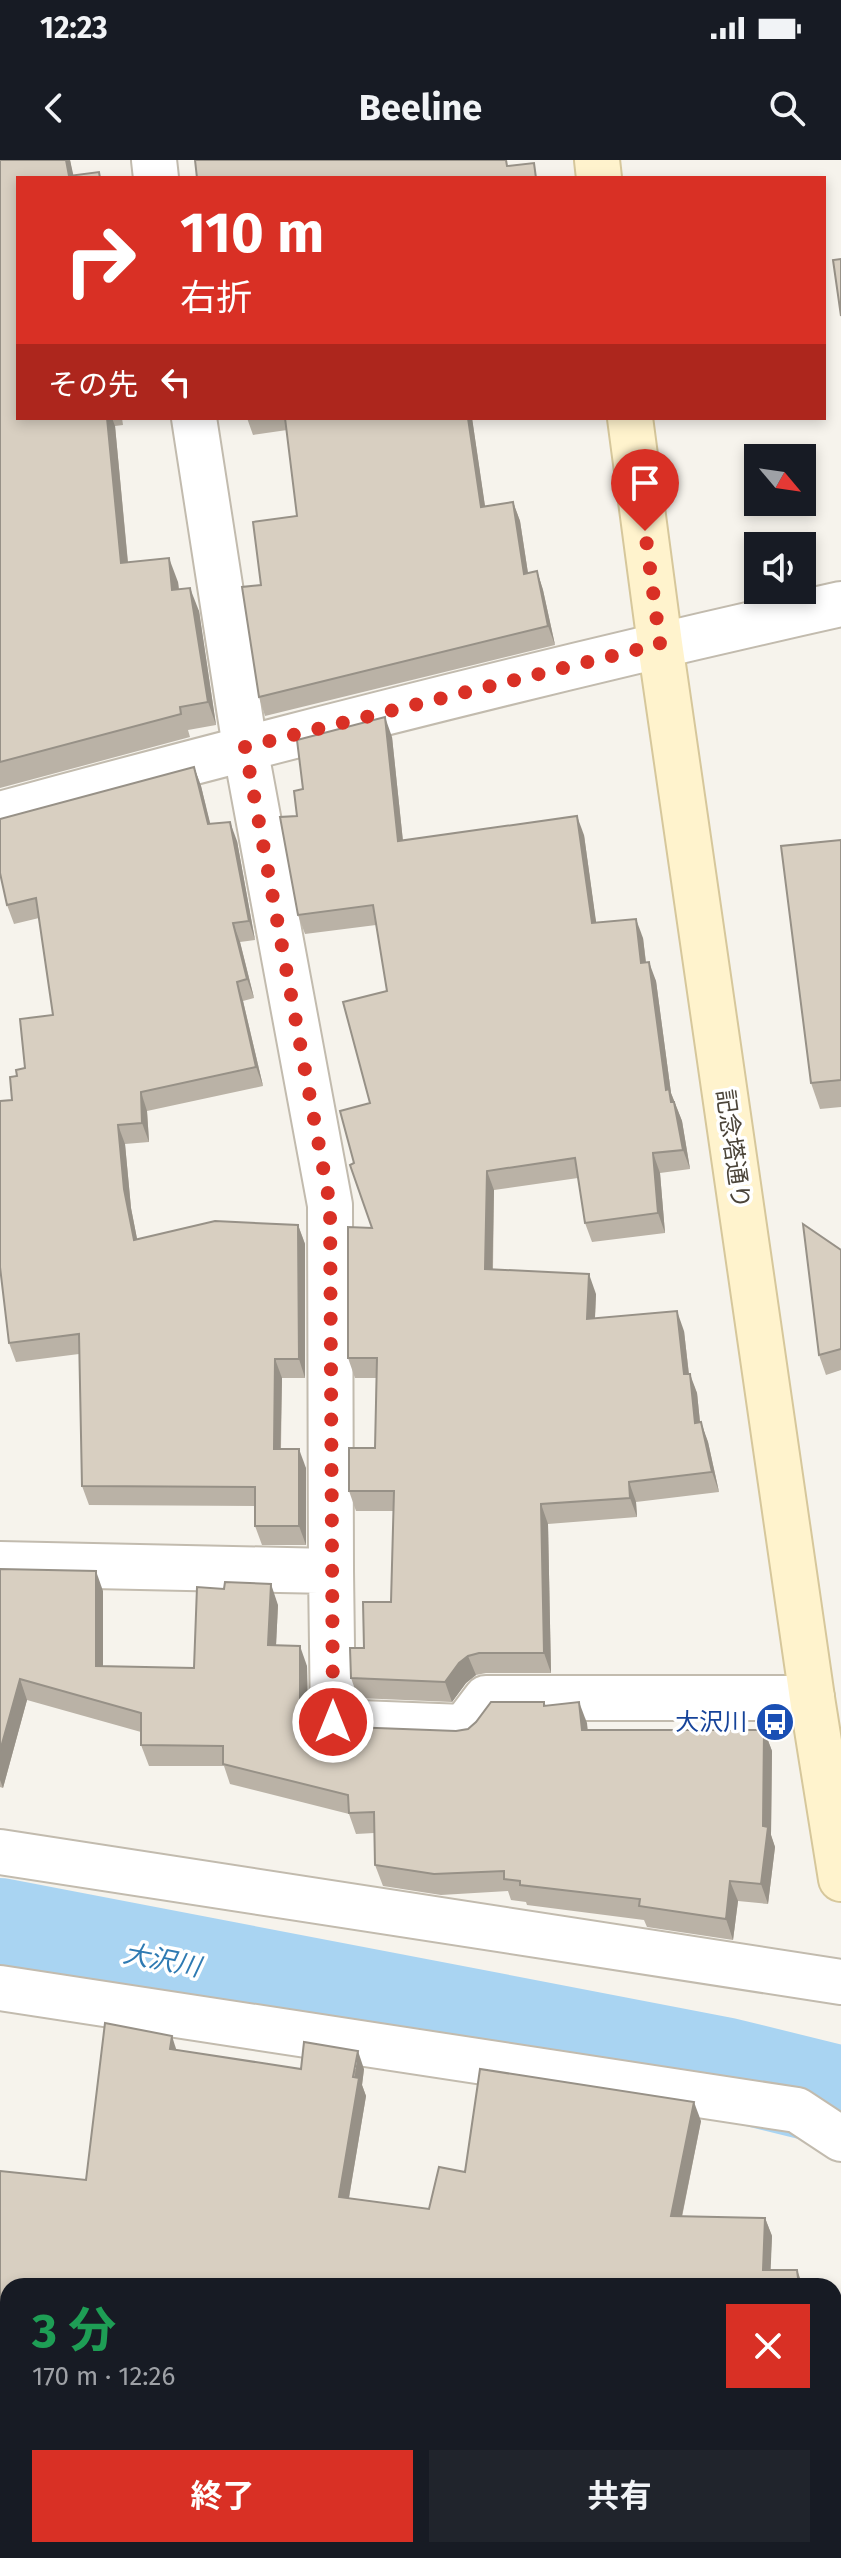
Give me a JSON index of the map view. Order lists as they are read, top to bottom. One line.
{"streets":{"street":["記念塔通り"]},"water":["大沢川"],"places":{"bus stop":["大沢川"]},"north":"bottom right","page":{"status":"12:23","header":"Beeline","turn":["110 m","右折"],"then":"その先","heading":["3 分","170 m · 12:26"],"buttons":["終了","共有"]}}
